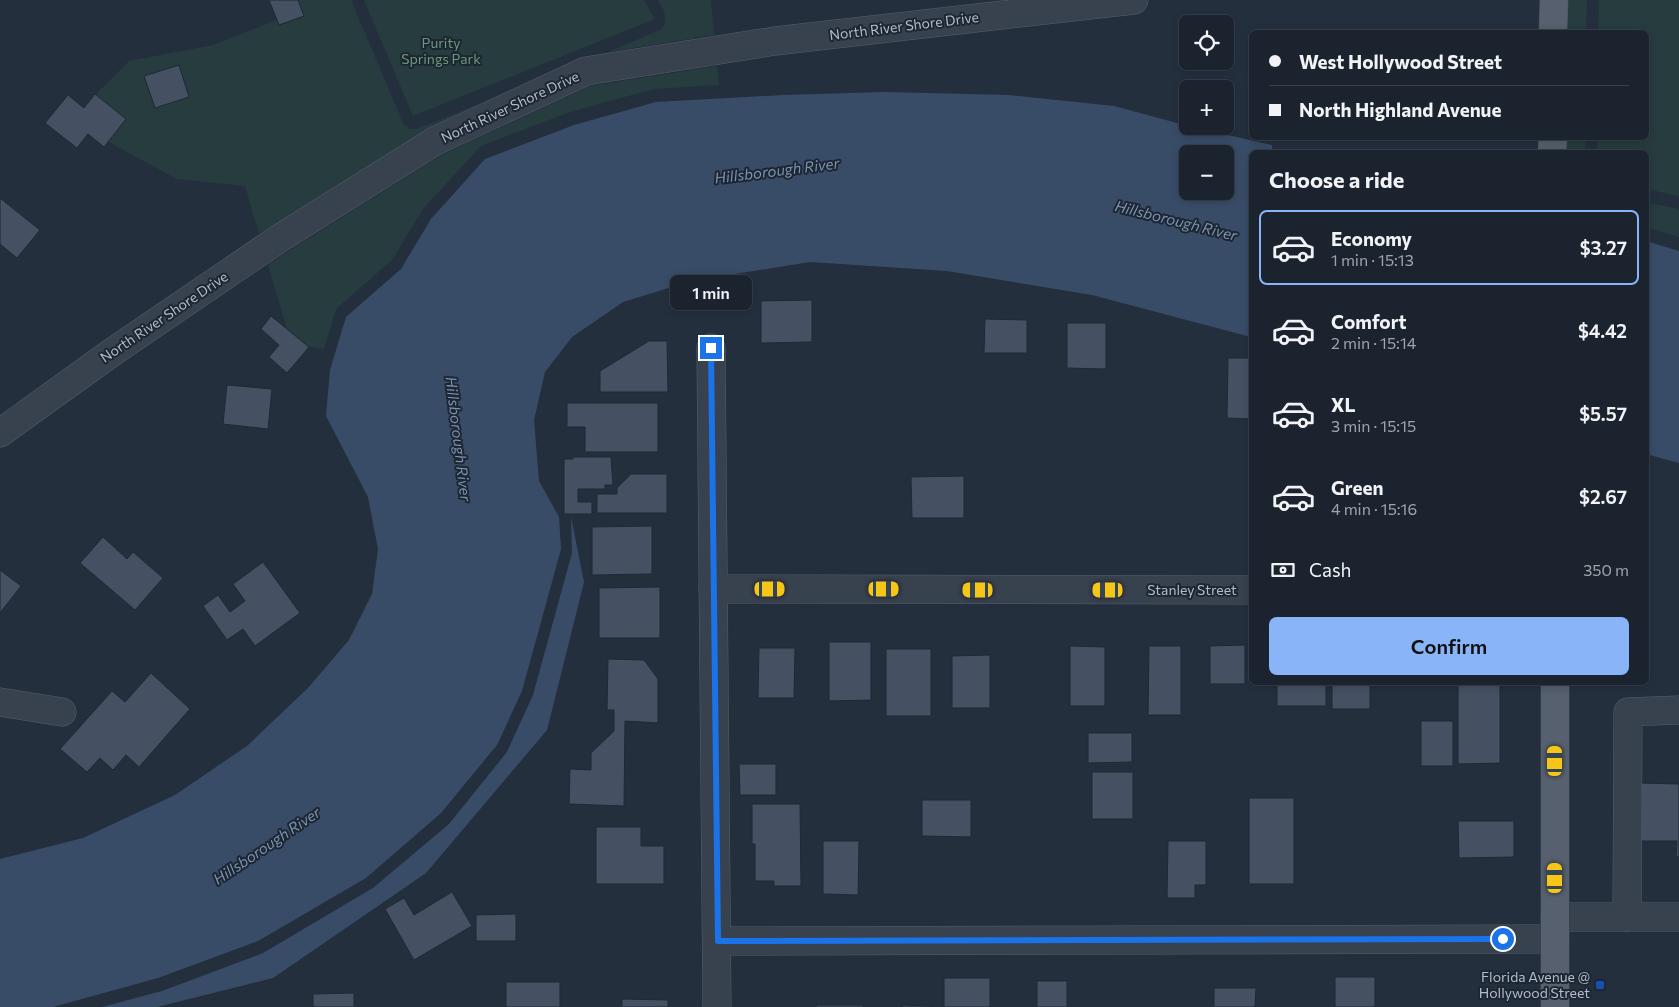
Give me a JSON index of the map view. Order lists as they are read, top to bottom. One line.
{"streets":{"street":["North River Shore Drive","Stanley Street"]},"water":["Hillsborough River"],"parks":["Purity Springs Park"],"places":{"transit":["Florida Avenue @ Hollywood Street"]},"page":{"map_buttons":["+","−"],"banner":["West Hollywood Street","North Highland Avenue"],"heading":"Choose a ride","list":[{"name":"Economy","note":"1 min · 15:13","value":"$3.27"},{"name":"Comfort","note":"2 min · 15:14","value":"$4.42"},{"name":"XL","note":"3 min · 15:15","value":"$5.57"},{"name":"Green","note":"4 min · 15:16","value":"$2.67"}],"bubble":"1 min","pay":["Cash","350 m"],"buttons":"Confirm"}}
